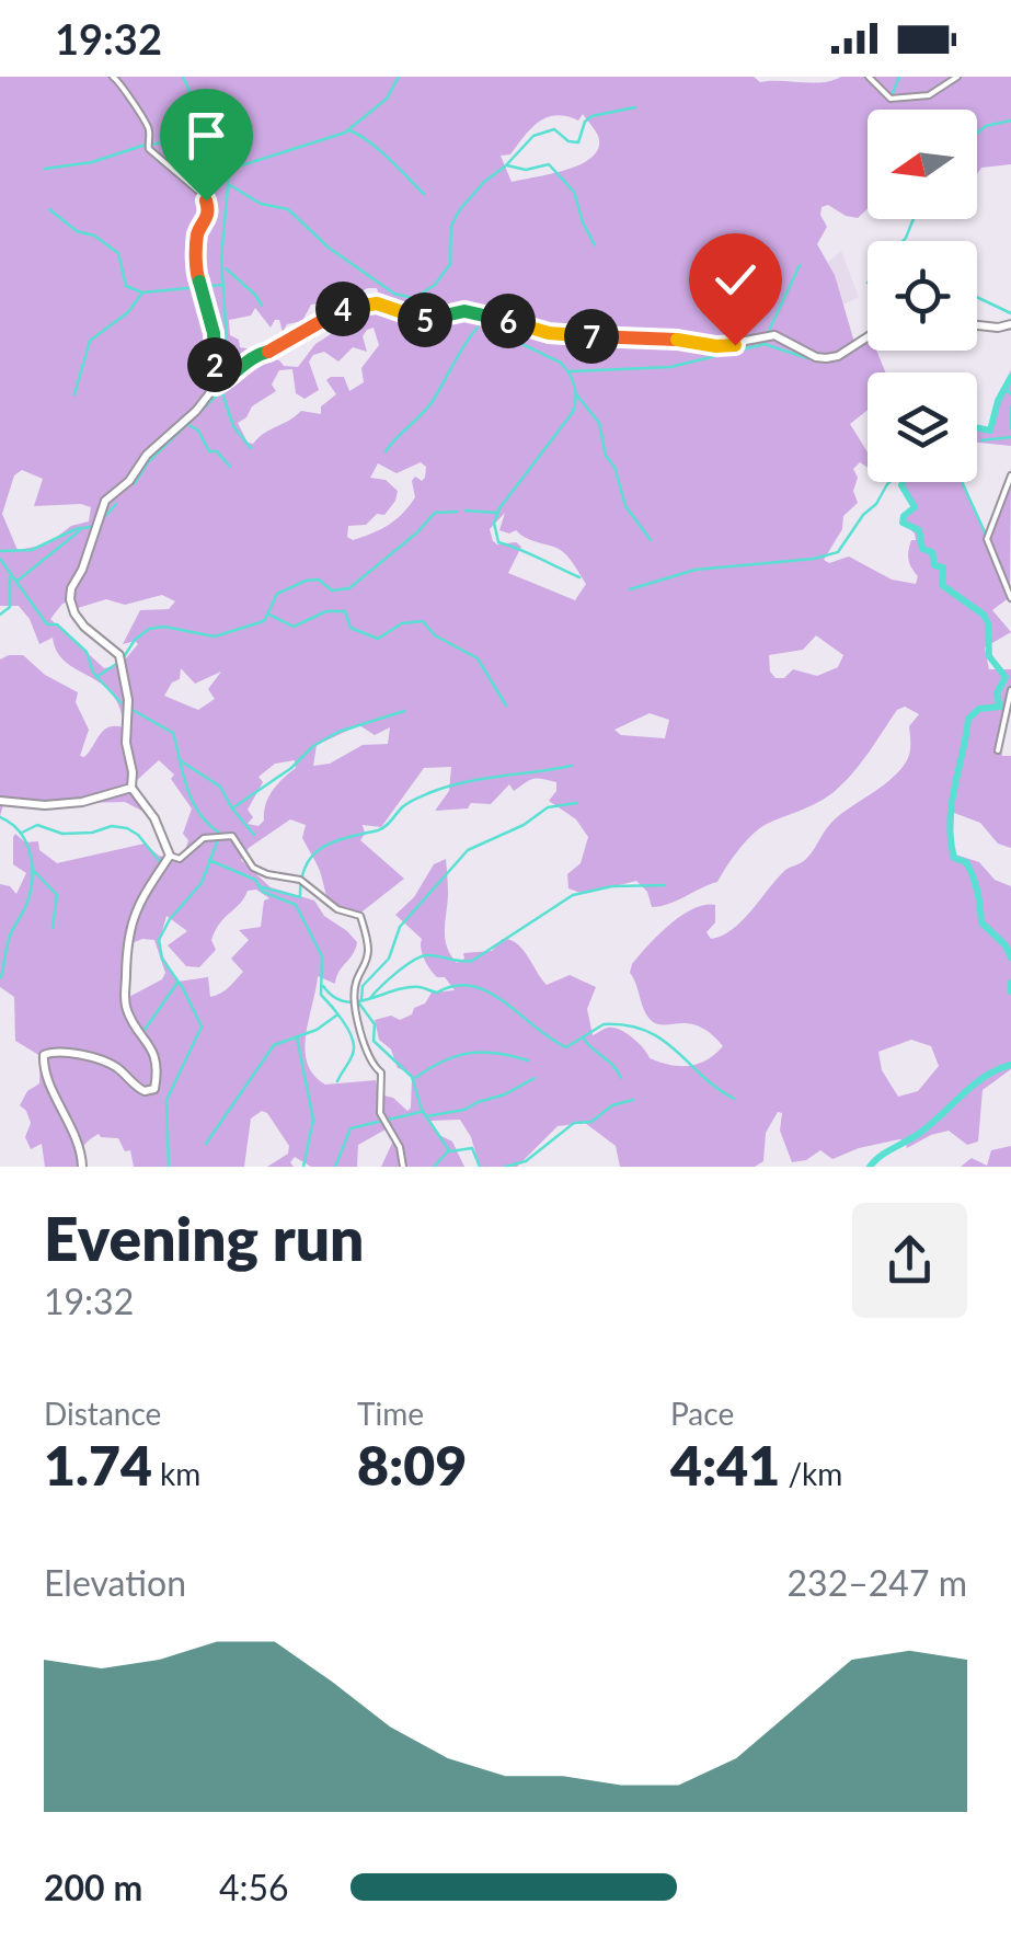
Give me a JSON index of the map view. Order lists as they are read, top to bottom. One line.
{"north":"left","page":{"status":"19:32","pins":["4","5","6","7","2"],"heading":["Evening run","19:32"],"stats":[["Distance","1.74 km"],["Time","8:09"],["Pace","4:41 /km"]],"chart":["Elevation","232–247 m"],"list":[{"name":"200 m","note":"4:56"}]}}
